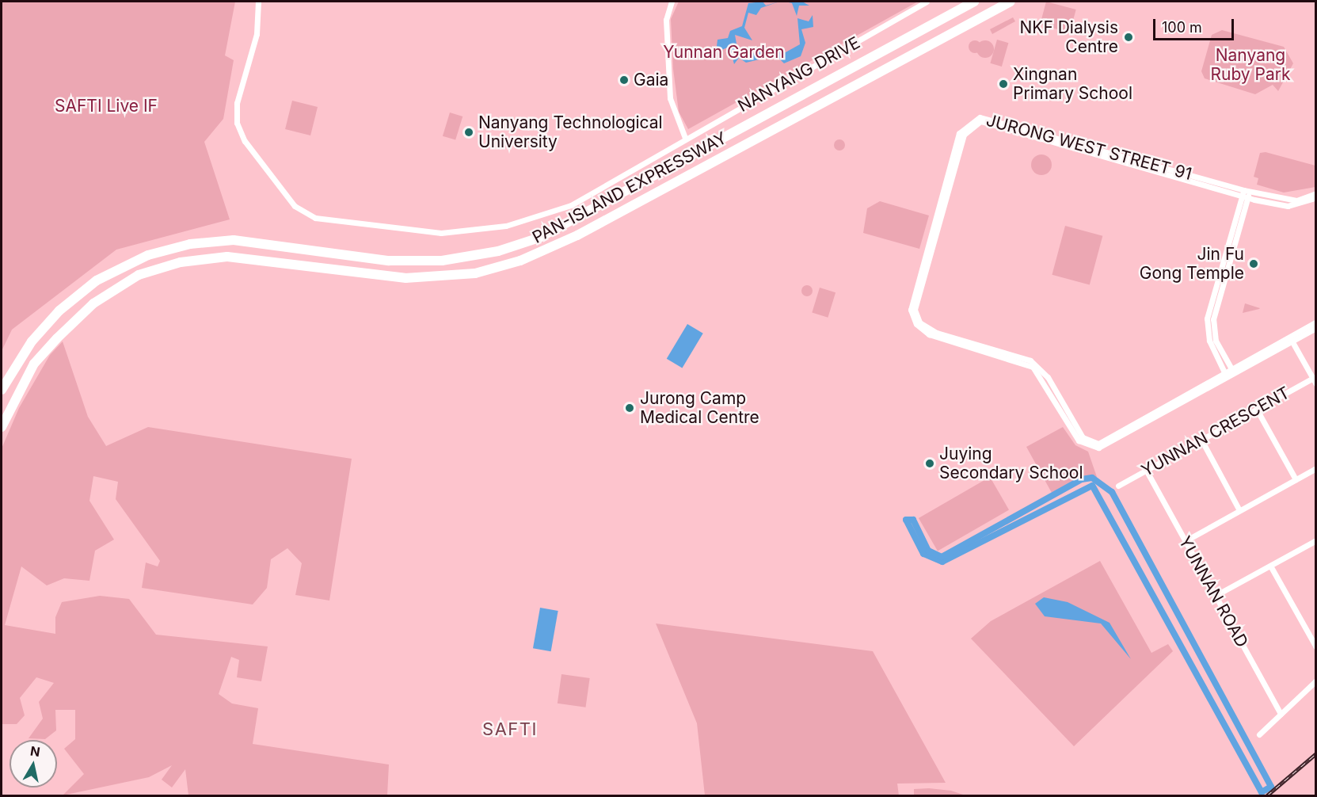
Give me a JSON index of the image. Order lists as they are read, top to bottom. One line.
{"streets":{"highway":["PAN-ISLAND EXPRESSWAY"],"street":["NANYANG DRIVE","JURONG WEST STREET 91","YUNNAN CRESCENT","YUNNAN ROAD"]},"crossings":[["YUNNAN CRESCENT","YUNNAN ROAD"]],"districts":["SAFTI"],"parks":["Yunnan Garden","Nanyang Ruby Park","SAFTI Live IF"],"places":["NKF Dialysis Centre","Gaia","Xingnan Primary School","Nanyang Technological University","Jin Fu Gong Temple","Jurong Camp Medical Centre","Juying Secondary School"],"scale_bar":"100 m","north":"top"}
